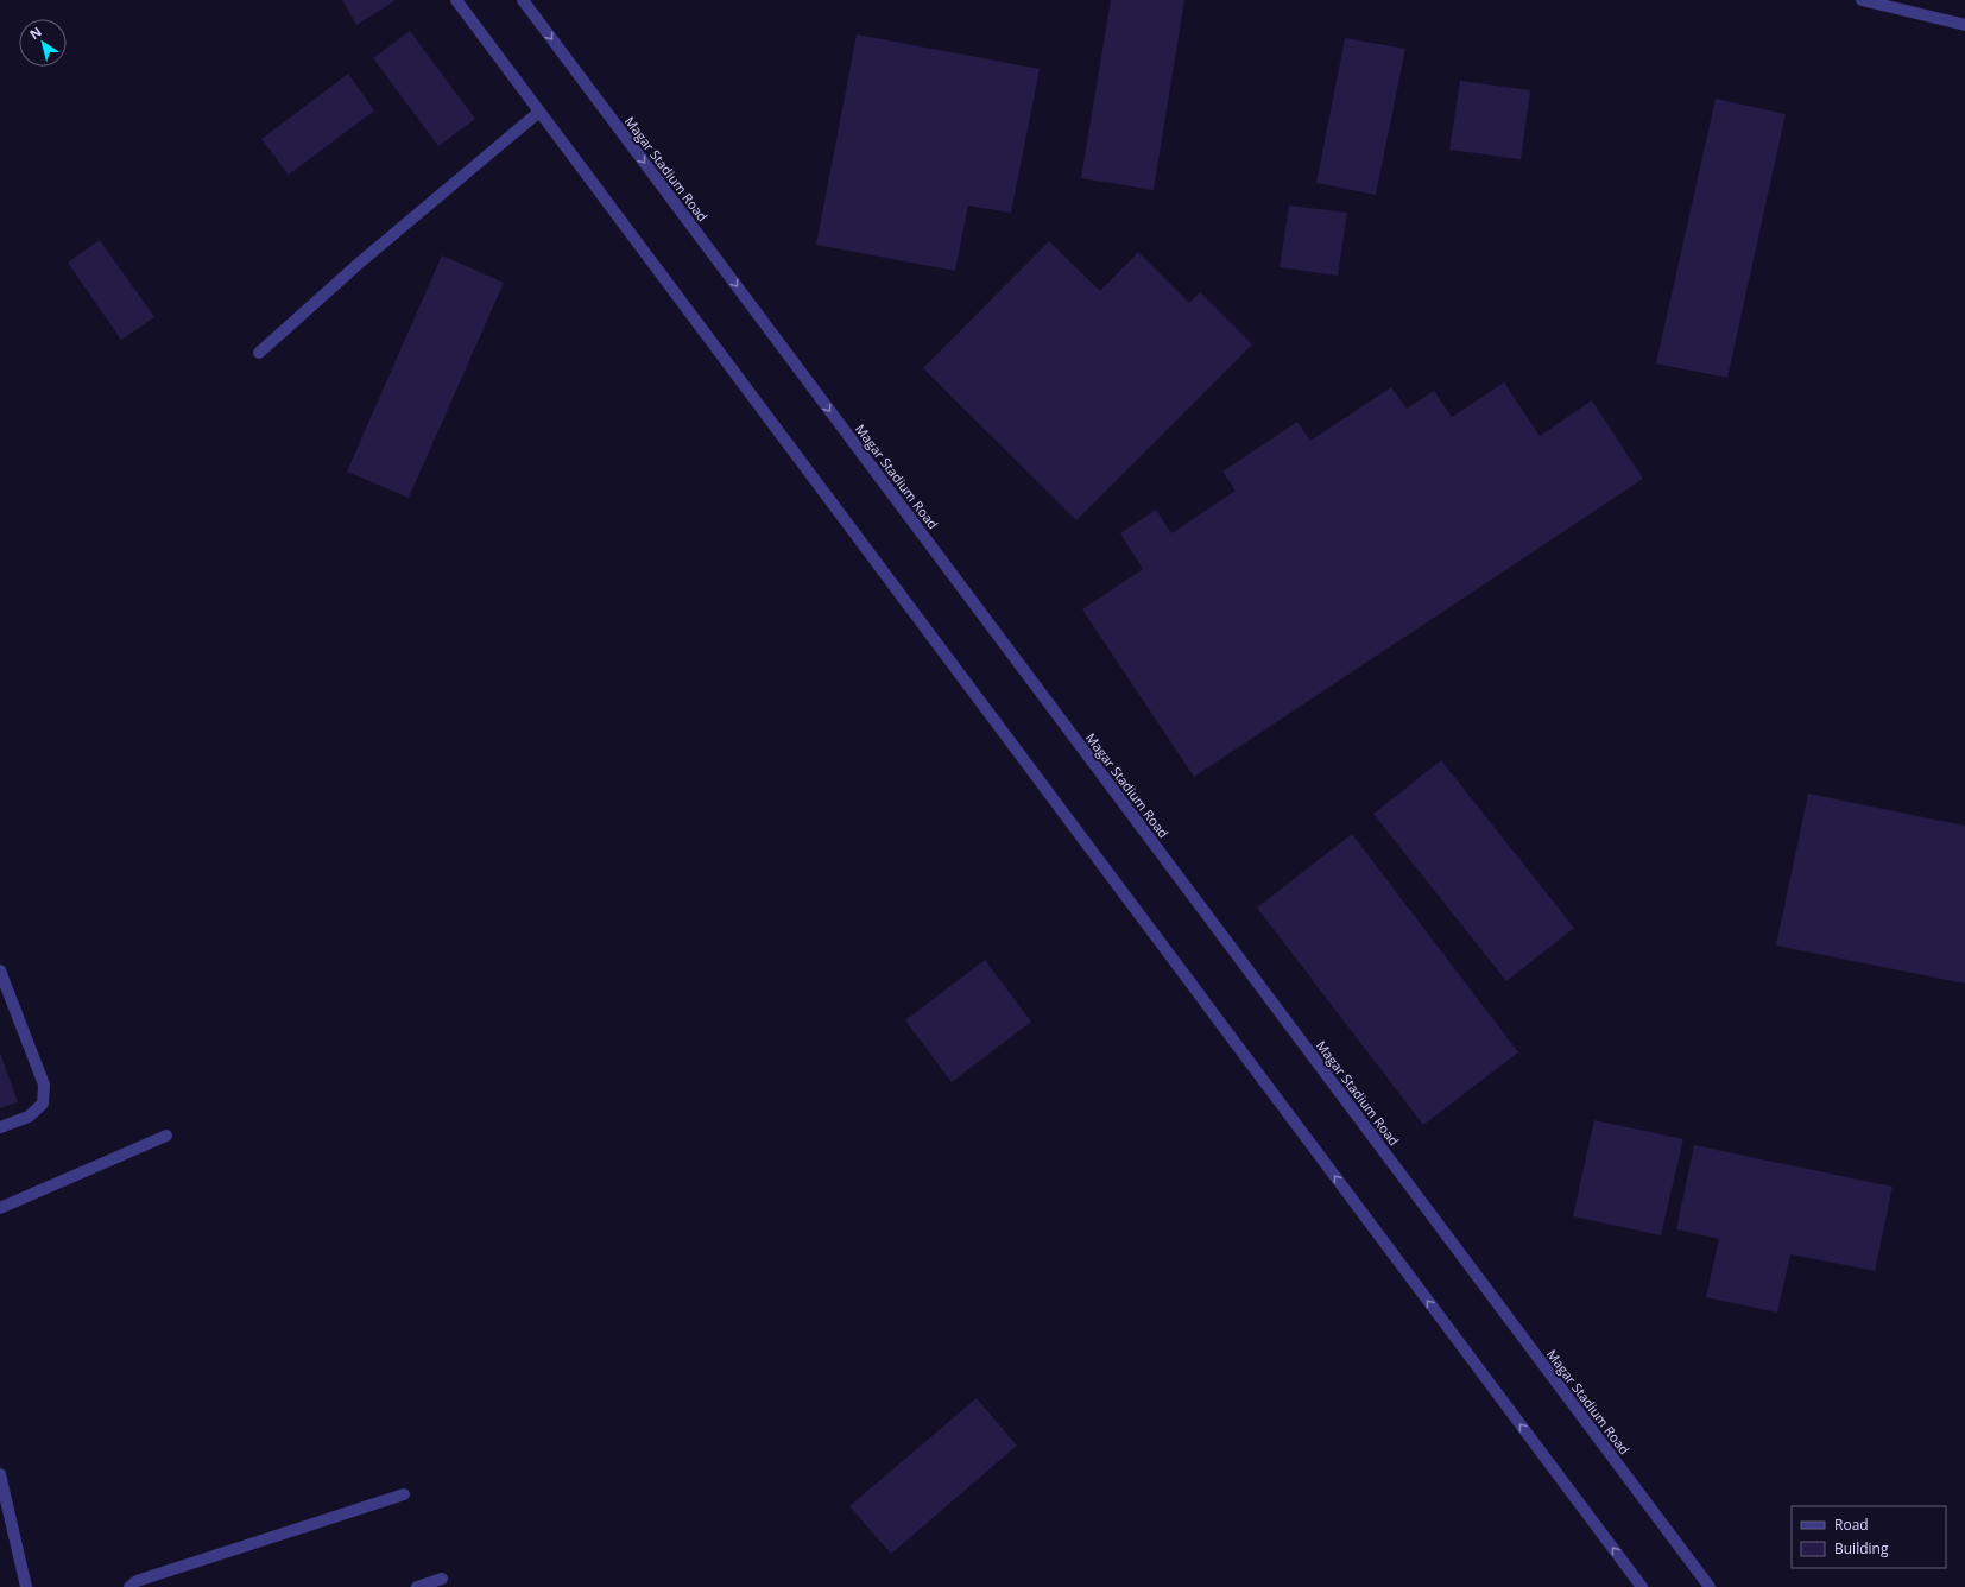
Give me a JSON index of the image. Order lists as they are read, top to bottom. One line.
{"streets":{"street":["Magar Stadium Road"]},"legend":["Road","Building"],"north":"top left"}
